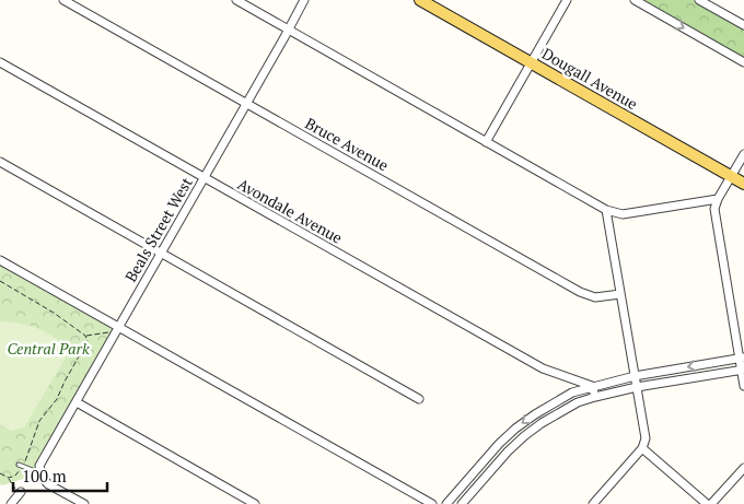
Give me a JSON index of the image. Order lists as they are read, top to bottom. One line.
{"streets":{"main road":["Dougall Avenue"],"street":["Bruce Avenue","Avondale Avenue","Beals Street West"]},"crossings":[["Bruce Avenue","Beals Street West"],["Avondale Avenue","Beals Street West"]],"parks":["Central Park"],"scale_bar":"100 m"}
